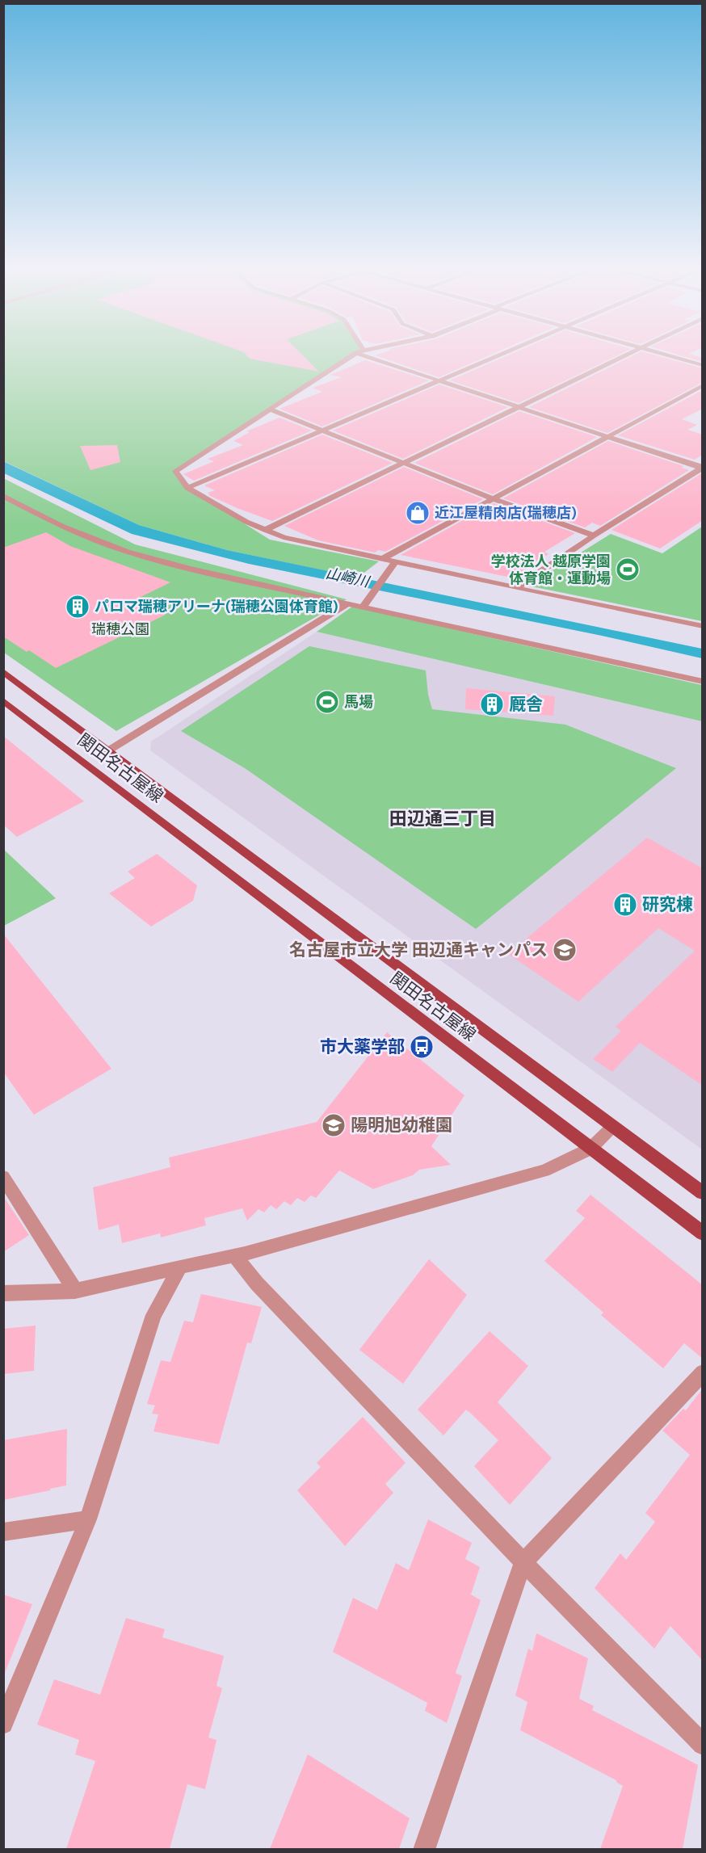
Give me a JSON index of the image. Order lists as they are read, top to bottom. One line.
{"streets":{"main road":["関田名古屋線"]},"districts":["田辺通三丁目"],"water":["山崎川"],"parks":["瑞穂公園"],"places":{"shop":["近江屋精肉店(瑞穂店)"],"sports":["学校法人 越原学園 体育館・運動場","馬場"],"building":["パロマ瑞穂アリーナ(瑞穂公園体育館)","厩舎","研究棟"],"school or university":["名古屋市立大学 田辺通キャンパス","陽明旭幼稚園"],"bus stop":["市大薬学部"]}}
